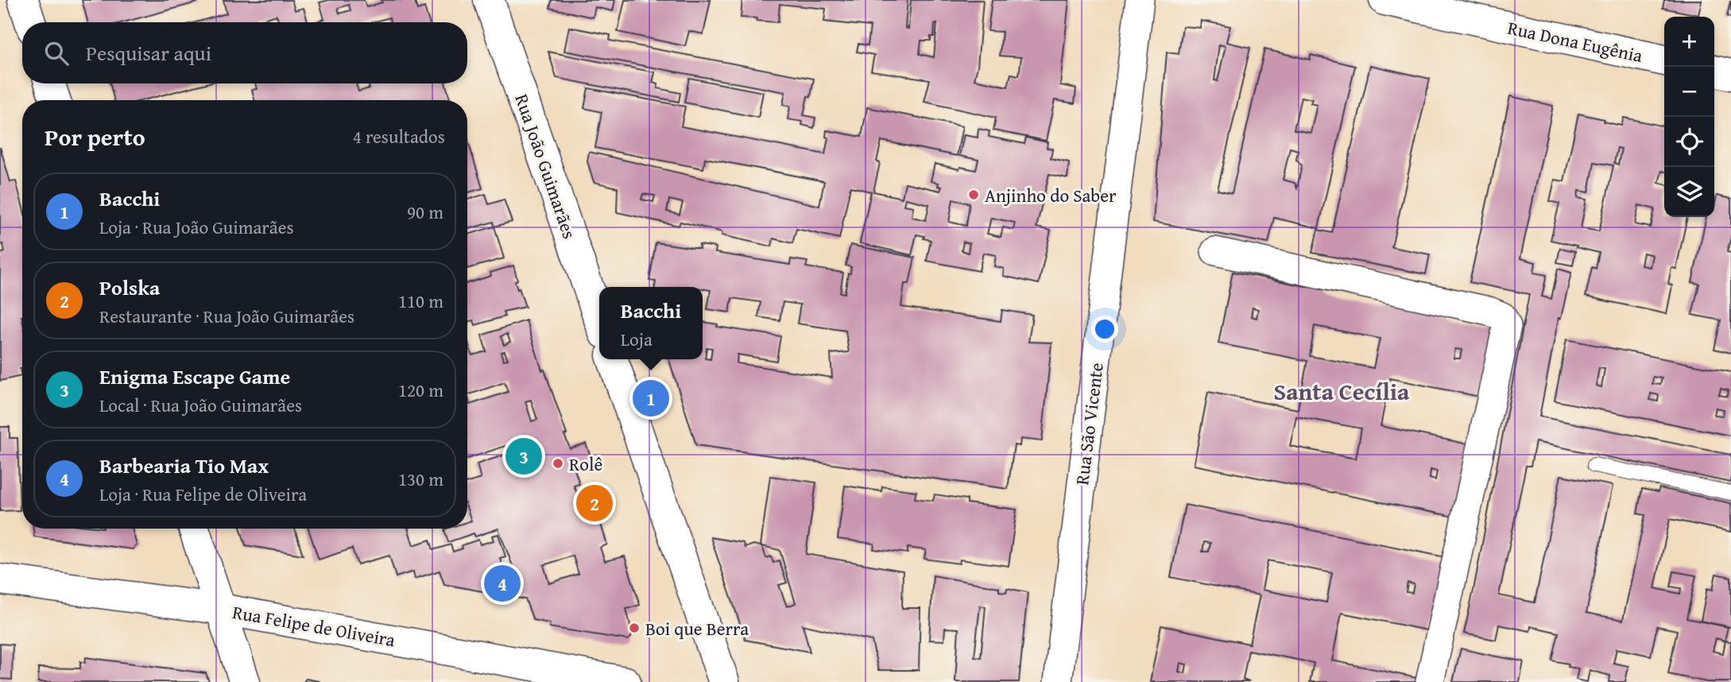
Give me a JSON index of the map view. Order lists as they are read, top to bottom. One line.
{"streets":{"street":["Rua Dona Eugênia","Rua João Guimarães","Rua São Vicente","Rua Felipe de Oliveira"]},"districts":["Santa Cecília"],"places":["Anjinho do Saber","Rolê","Boi que Berra"],"page":{"map_buttons":["+","−"],"search":"Pesquisar aqui","heading":["Por perto","4 resultados"],"list":[{"mark":"1","name":"Bacchi","note":"Loja · Rua João Guimarães","value":"90 m"},{"mark":"2","name":"Polska","note":"Restaurante · Rua João Guimarães","value":"110 m"},{"mark":"3","name":"Enigma Escape Game","note":"Local · Rua João Guimarães","value":"120 m"},{"mark":"4","name":"Barbearia Tio Max","note":"Loja · Rua Felipe de Oliveira","value":"130 m"}],"popup":["Bacchi","Loja"],"pins":["1","3","2","4"]}}
